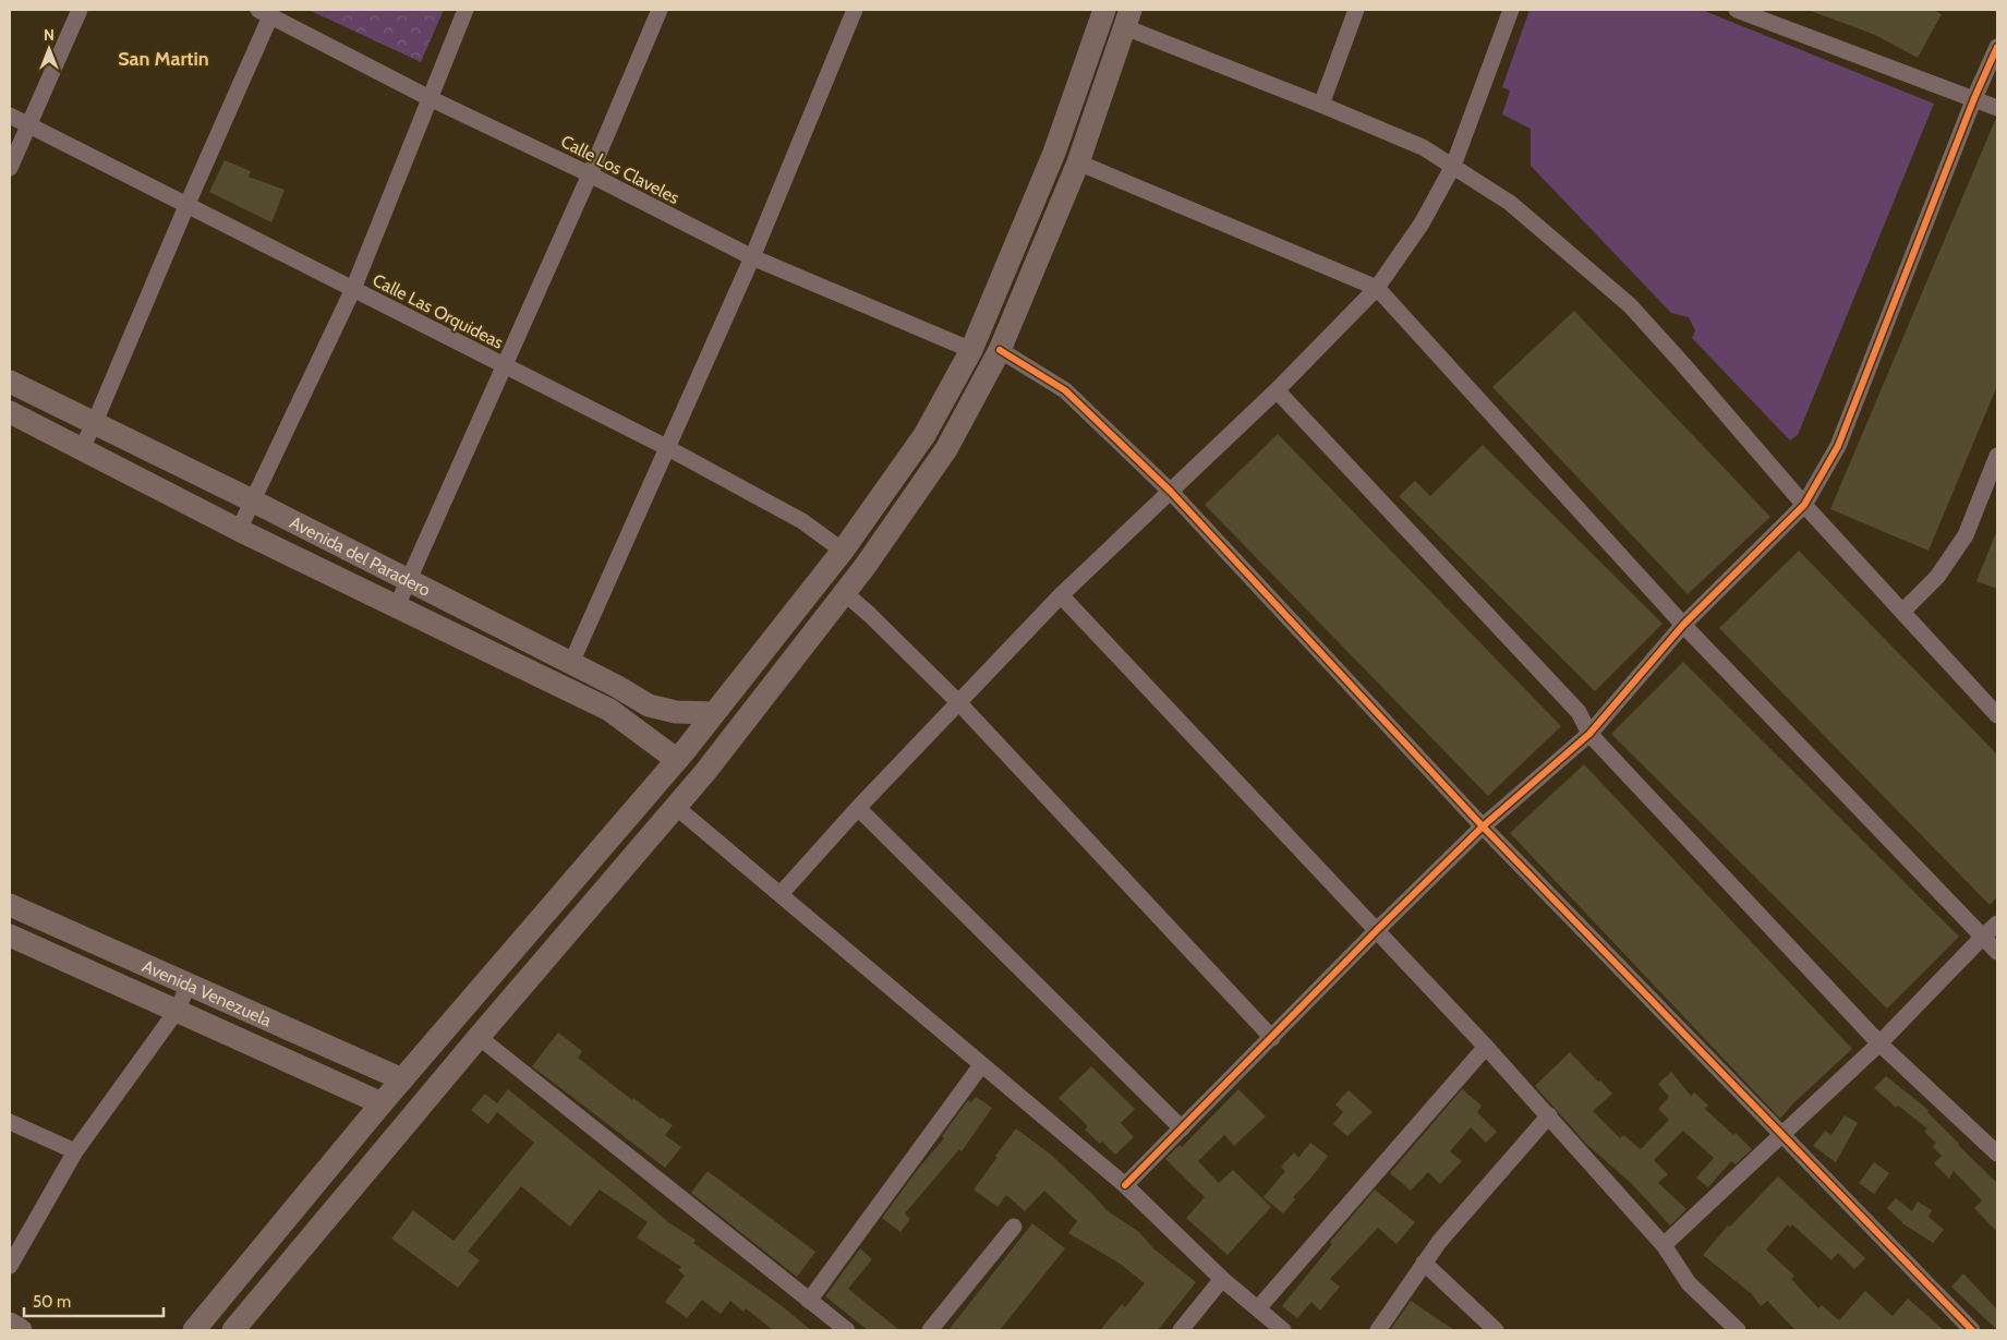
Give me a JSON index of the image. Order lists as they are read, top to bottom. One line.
{"streets":{"main road":["Avenida del Paradero","Avenida Venezuela"],"street":["Calle Los Claveles","Calle Las Orquideas"]},"districts":["San Martin"],"scale_bar":"50 m","north":"top"}
